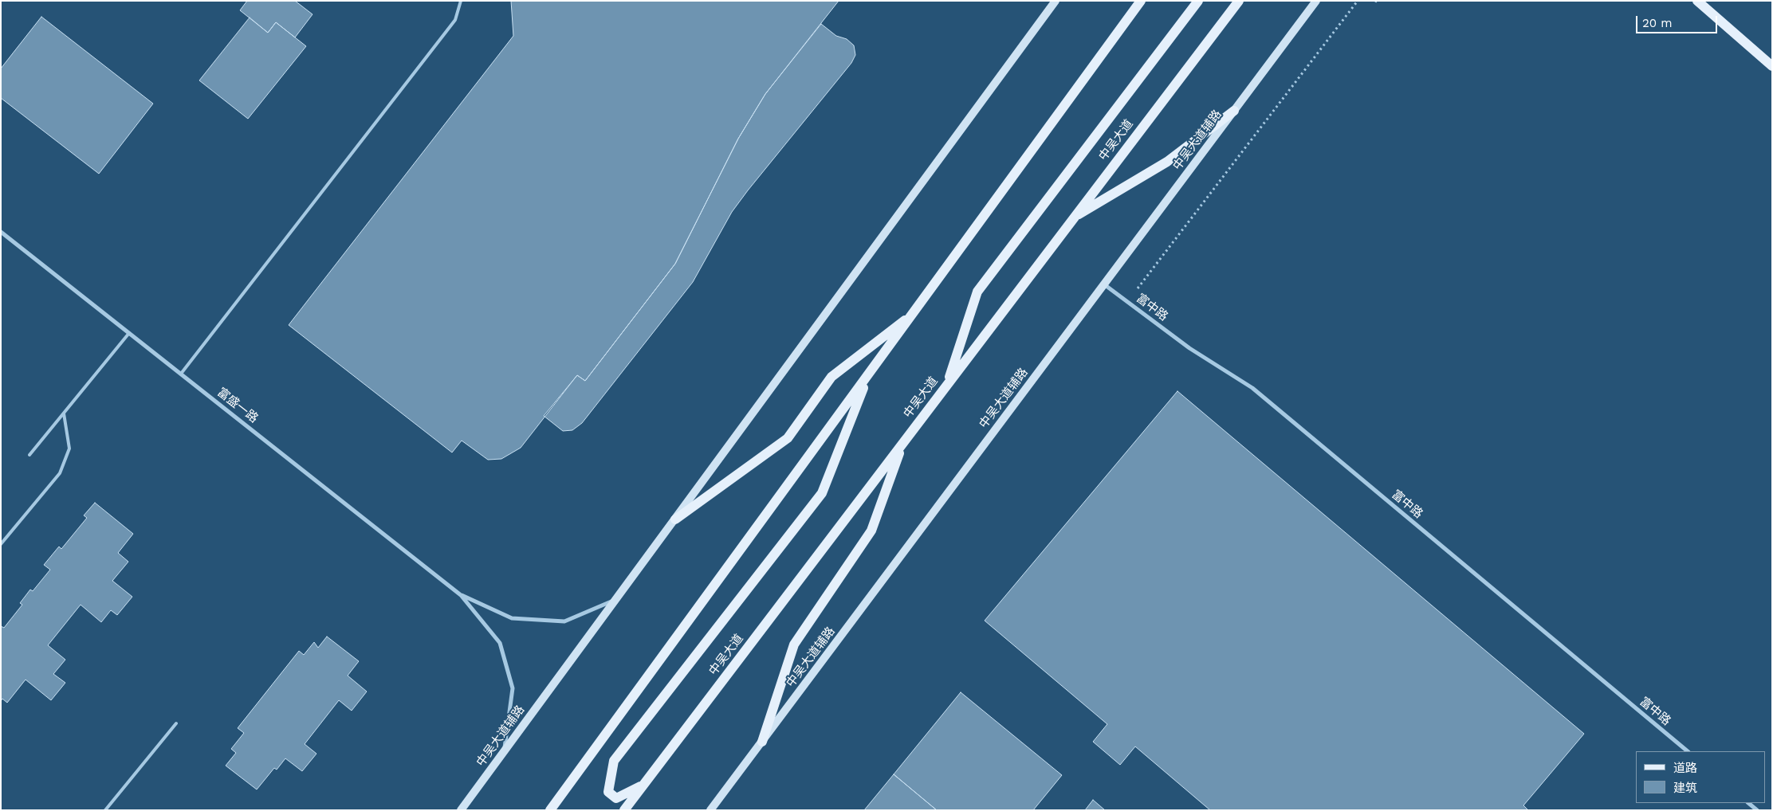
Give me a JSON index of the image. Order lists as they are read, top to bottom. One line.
{"streets":{"main road":["中吴大道","中吴大道辅路"],"street":["富中路","富盛一路"]},"crossings":[["中吴大道辅路","富中路"]],"legend":["道路","建筑"],"scale_bar":"20 m"}
